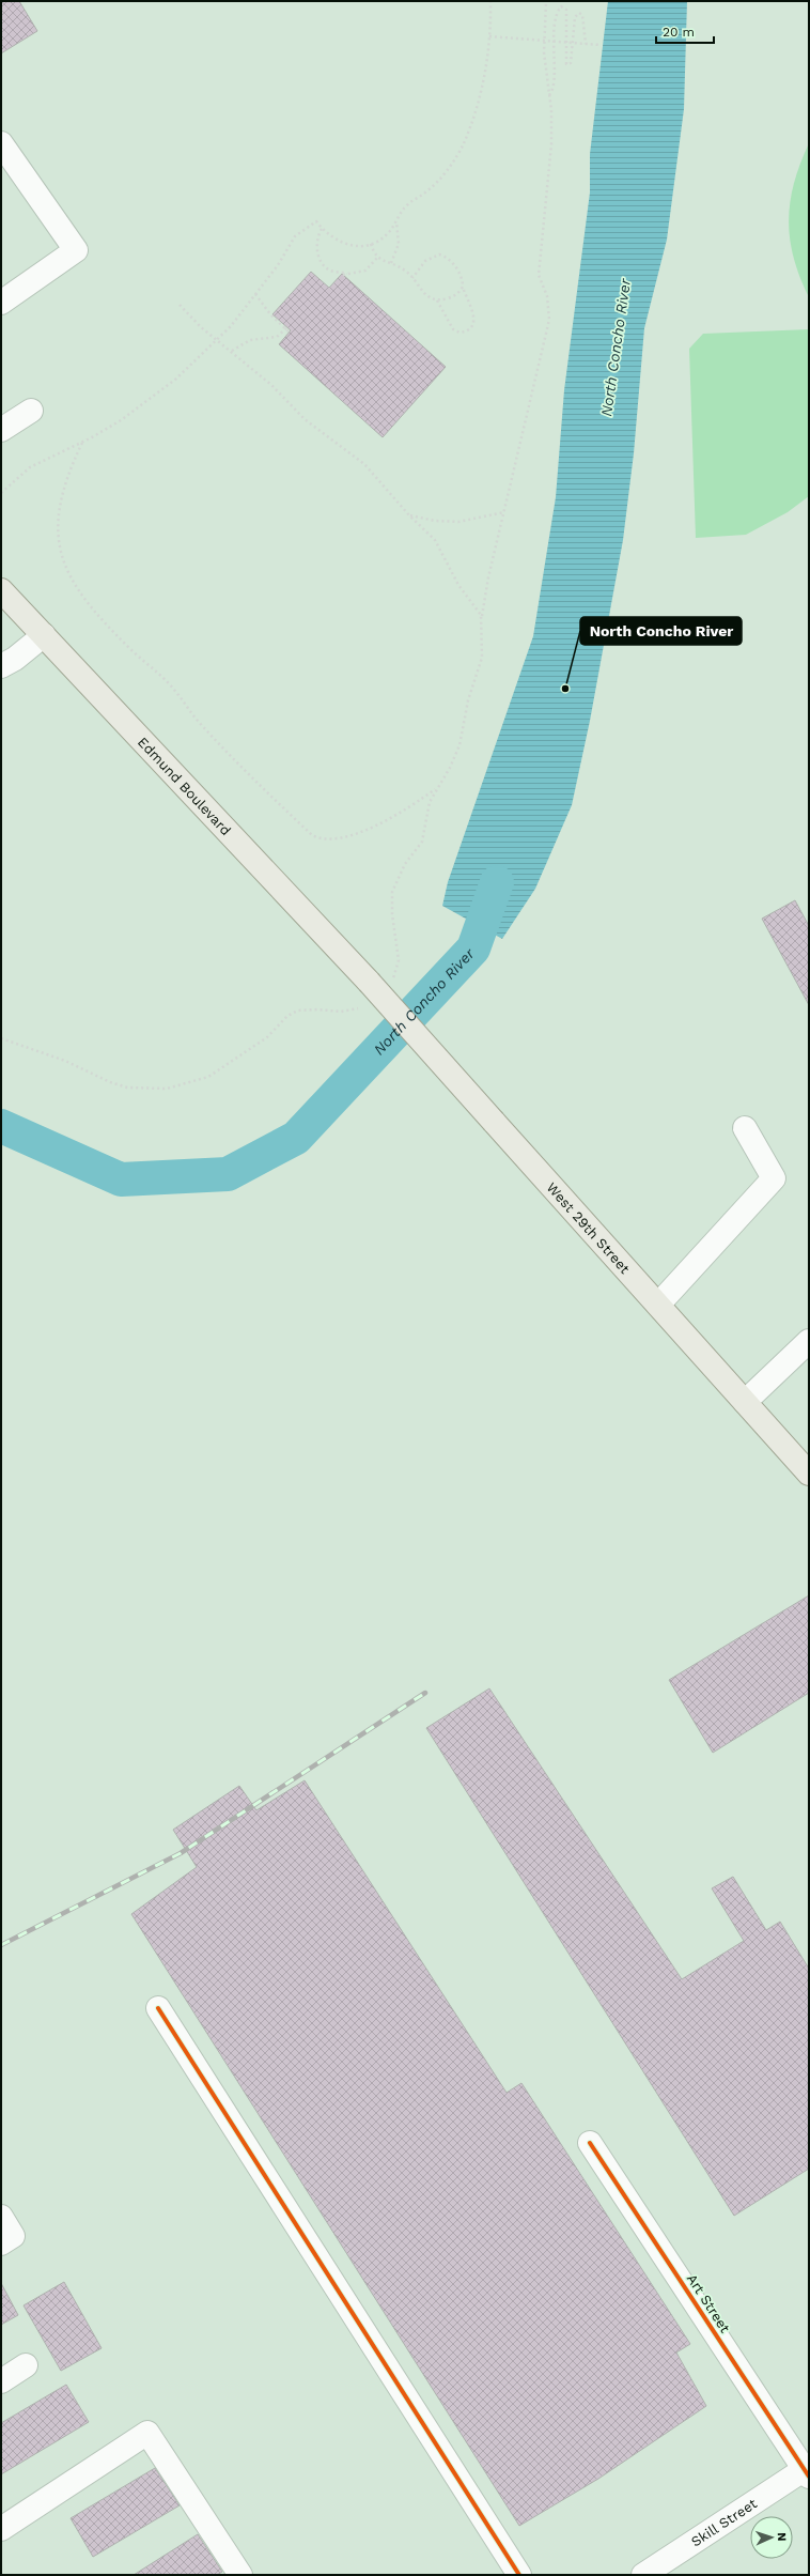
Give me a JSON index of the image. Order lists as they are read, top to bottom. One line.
{"streets":{"main road":["Edmund Boulevard","West 29th Street"],"street":["Art Street","Skill Street"]},"crossings":[["Edmund Boulevard","West 29th Street"],["Art Street","Skill Street"]],"water":["North Concho River"],"places":["North Concho River"],"scale_bar":"20 m","north":"right"}
